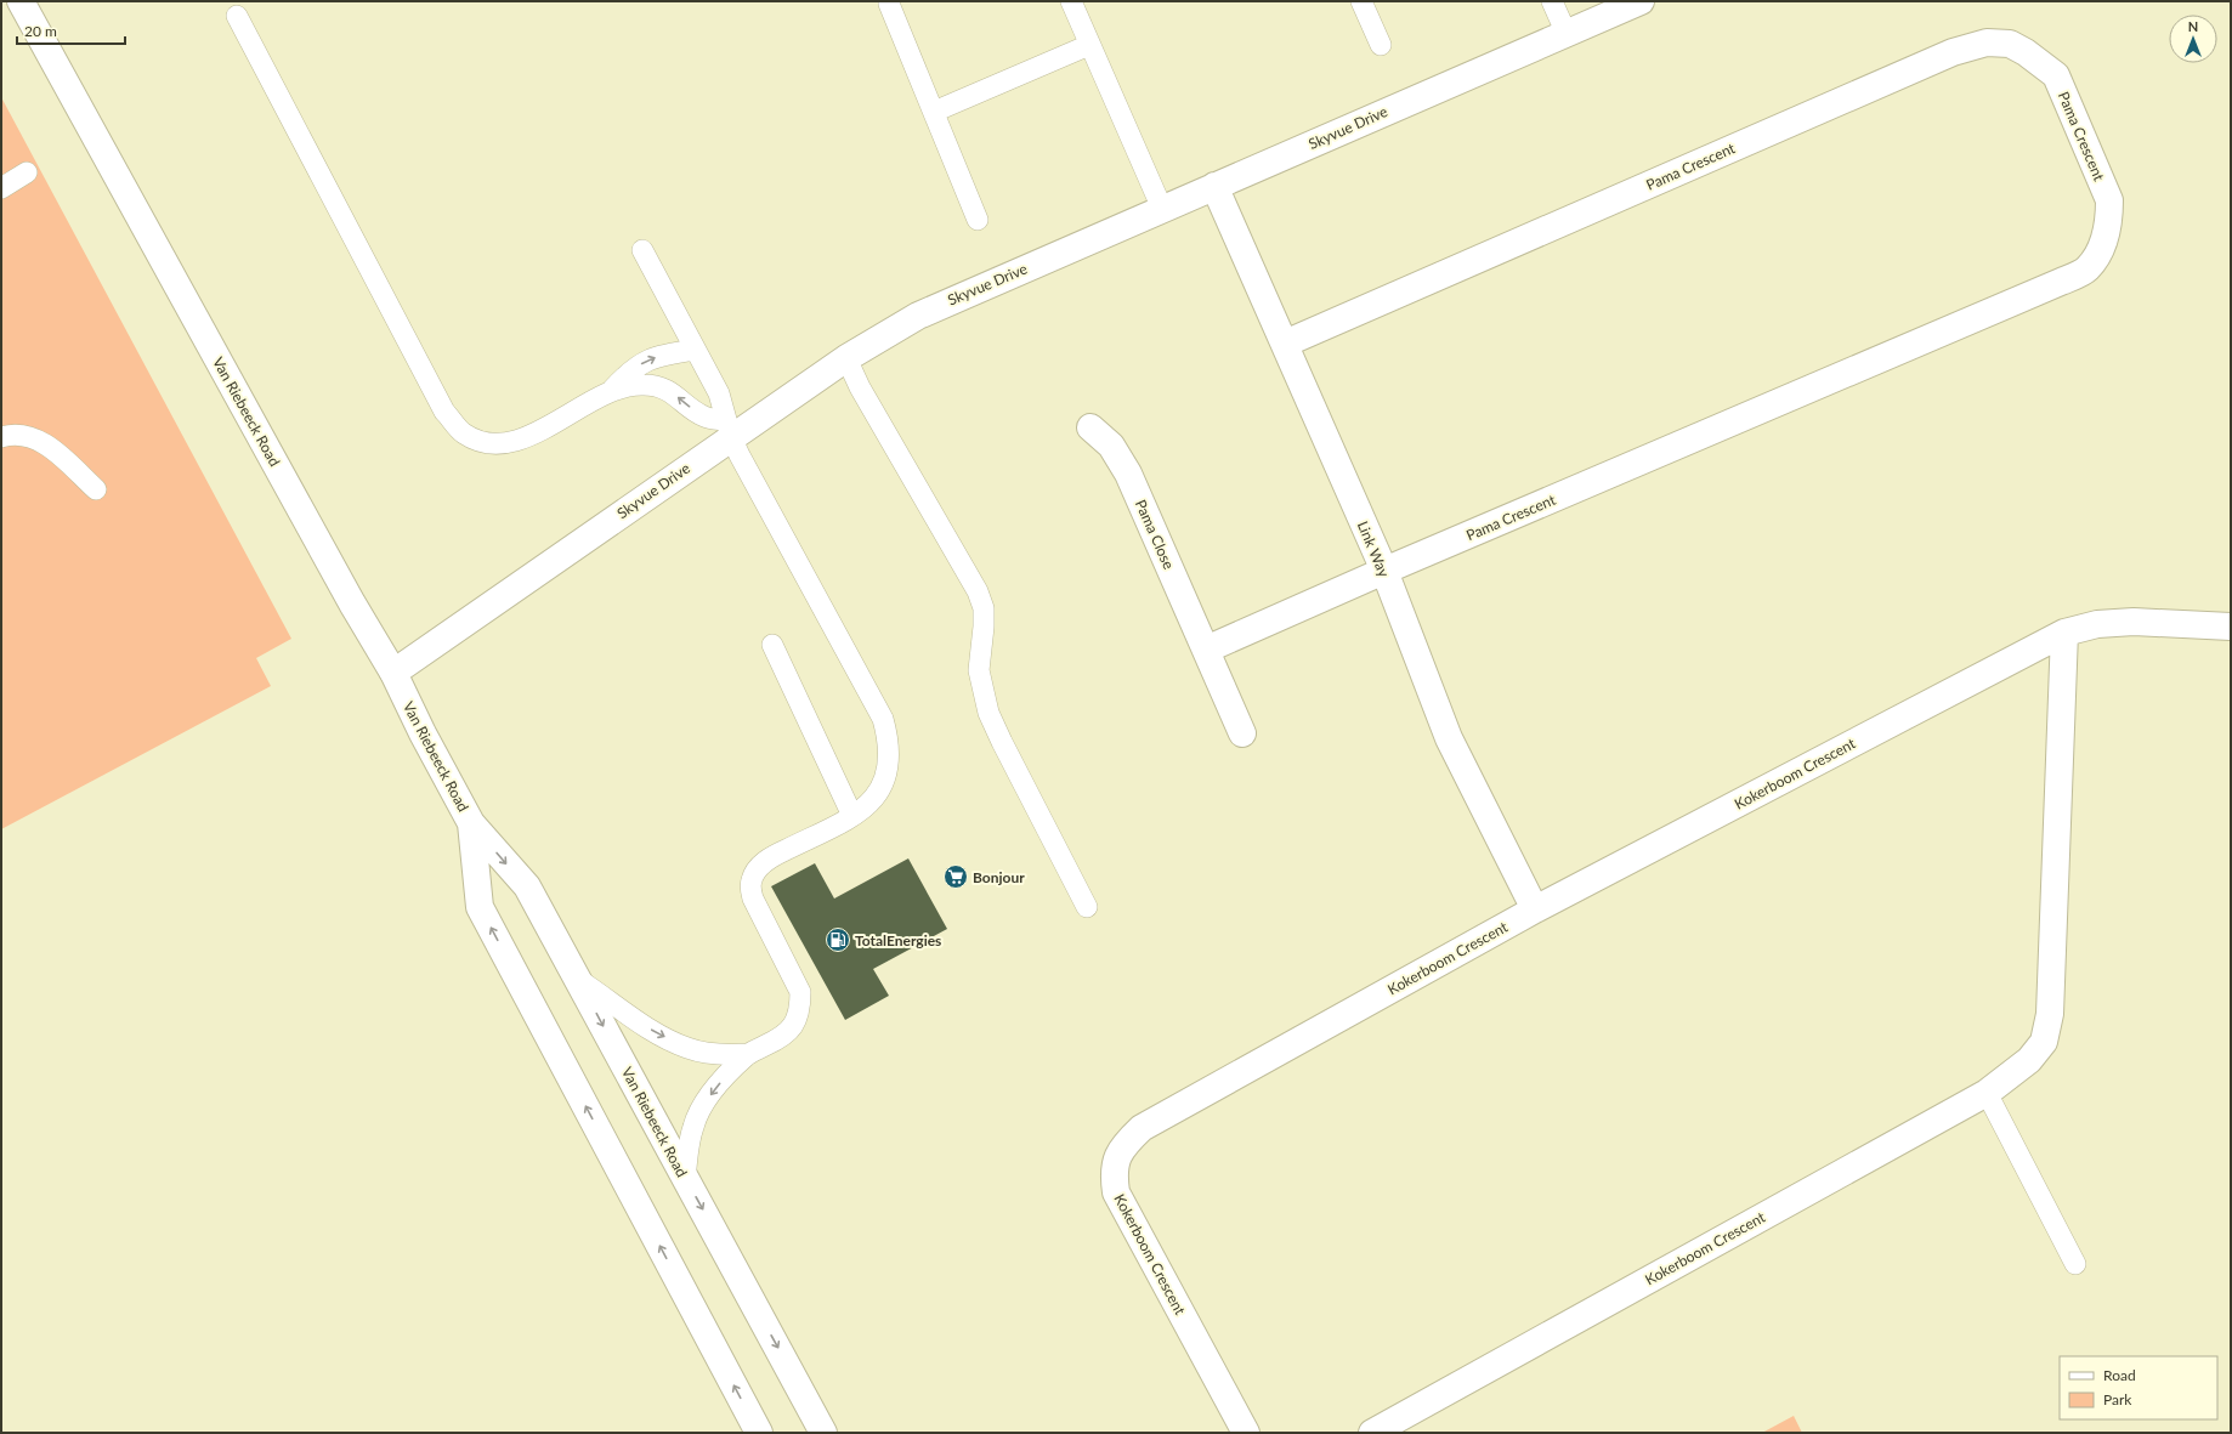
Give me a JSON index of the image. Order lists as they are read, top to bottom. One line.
{"streets":{"street":["Skyvue Drive","Pama Crescent","Van Riebeeck Road","Pama Close","Link Way","Kokerboom Crescent"]},"crossings":[["Skyvue Drive","Van Riebeeck Road"],["Skyvue Drive","Link Way"],["Pama Crescent","Link Way"],["Link Way","Kokerboom Crescent"]],"places":{"supermarket":["Bonjour"],"fuel station":["TotalEnergies"]},"legend":["Road","Park"],"scale_bar":"20 m","north":"top"}
